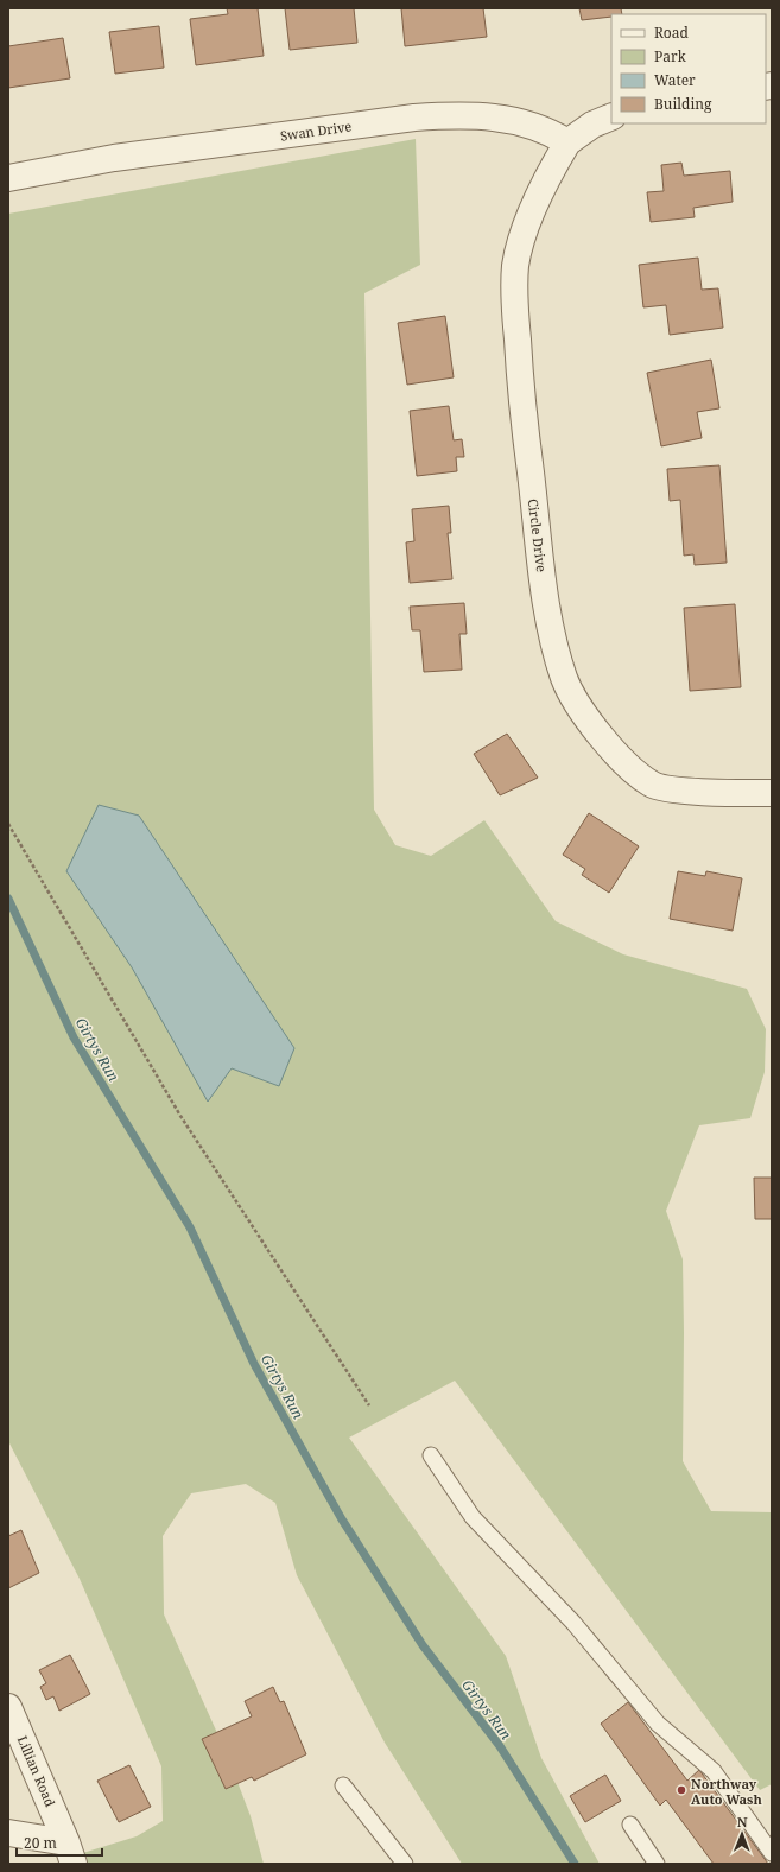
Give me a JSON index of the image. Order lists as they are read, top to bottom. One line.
{"streets":{"street":["Swan Drive","Circle Drive","Lillian Road"]},"crossings":[["Swan Drive","Circle Drive"]],"water":["Girtys Run"],"places":["Northway Auto Wash"],"legend":["Road","Park","Water","Building"],"scale_bar":"20 m","north":"top"}
